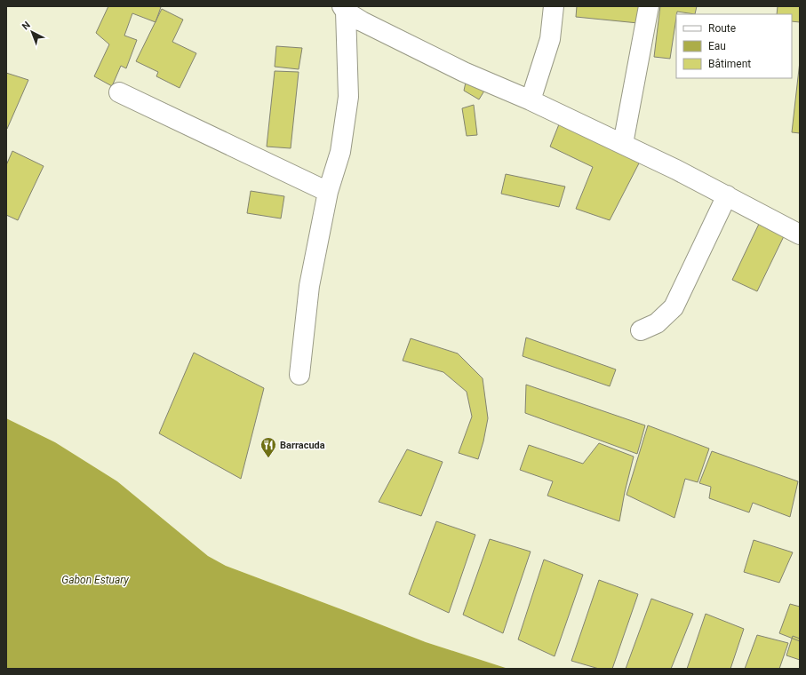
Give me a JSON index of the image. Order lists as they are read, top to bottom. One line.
{"water":["Gabon Estuary"],"places":{"restaurant":["Barracuda"]},"legend":["Route","Eau","Bâtiment"],"north":"top left"}
